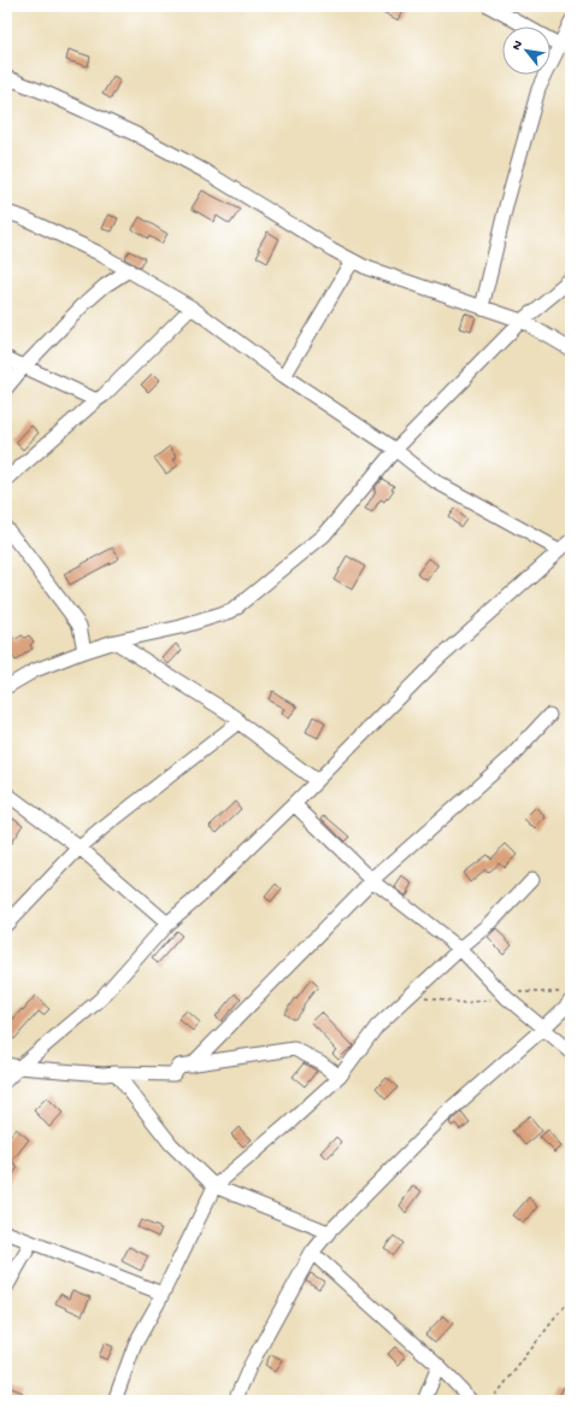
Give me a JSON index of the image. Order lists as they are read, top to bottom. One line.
{"north":"top left"}
